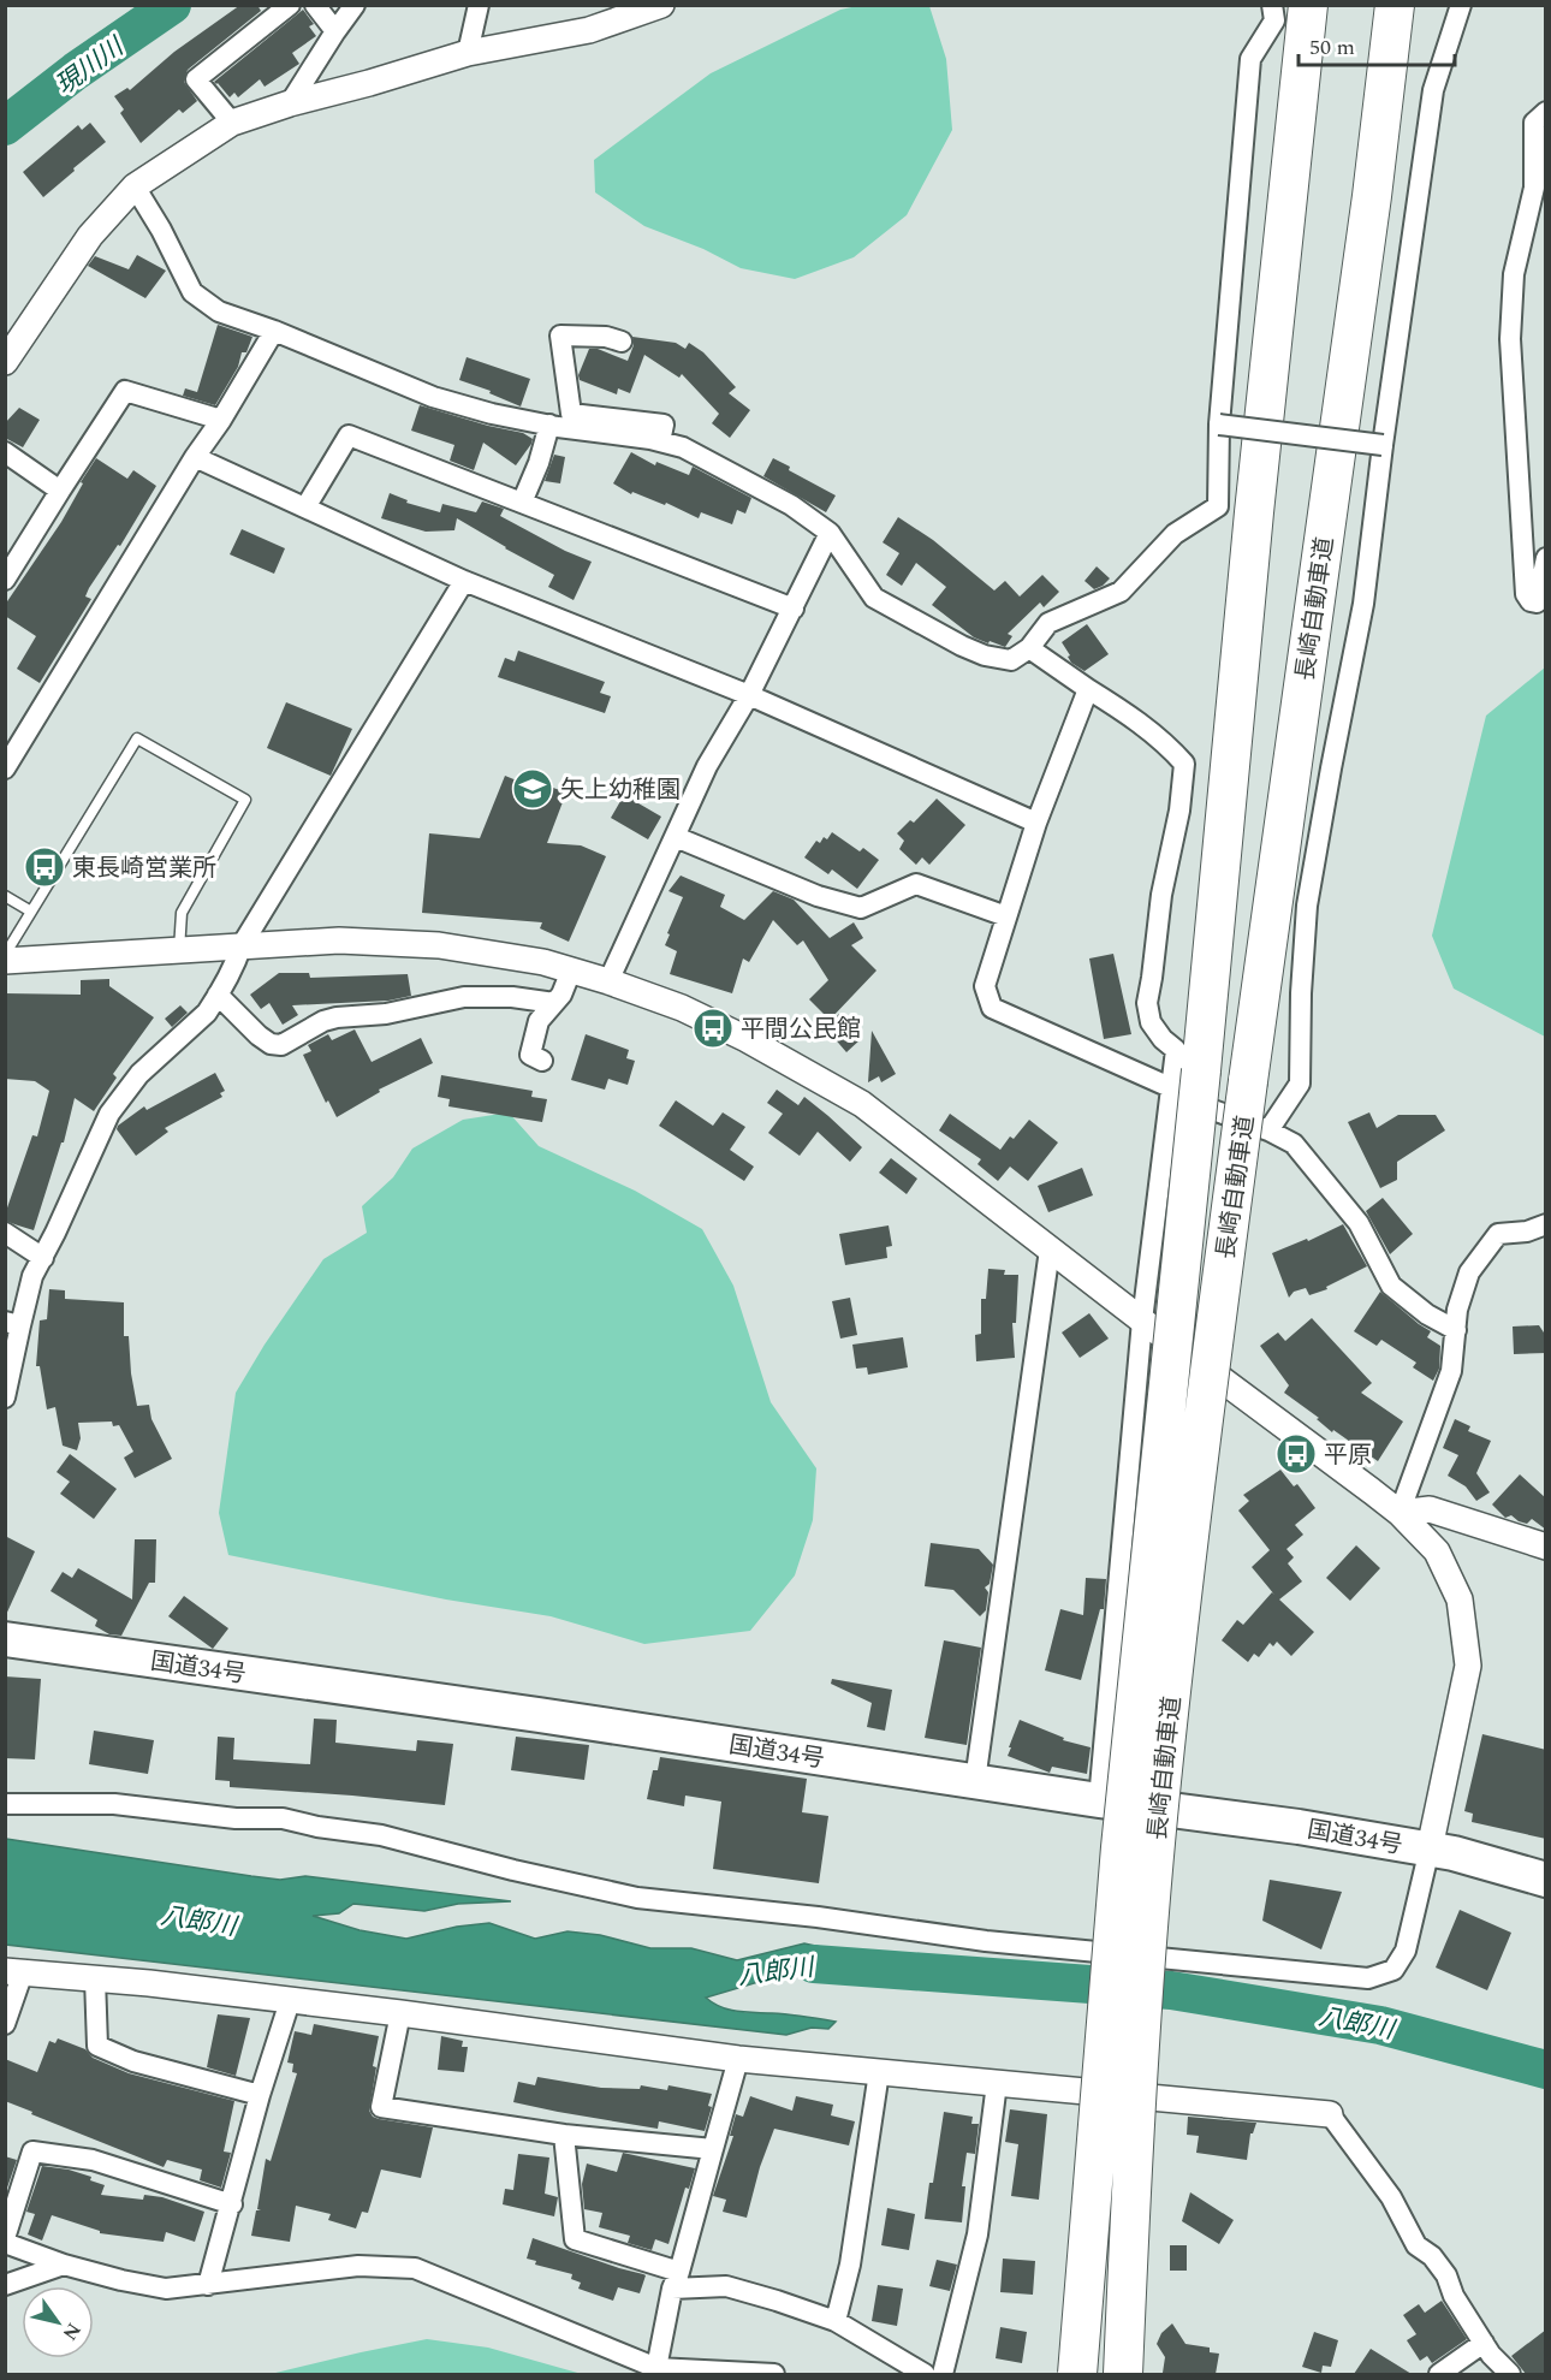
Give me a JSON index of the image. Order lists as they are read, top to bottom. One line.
{"streets":{"highway":["長崎自動車道","国道34号"]},"water":["現川川","八郎川"],"places":{"school or university":["矢上幼稚園"],"bus stop":["東長崎営業所","平間公民館","平原"]},"scale_bar":"50 m","north":"bottom right"}
